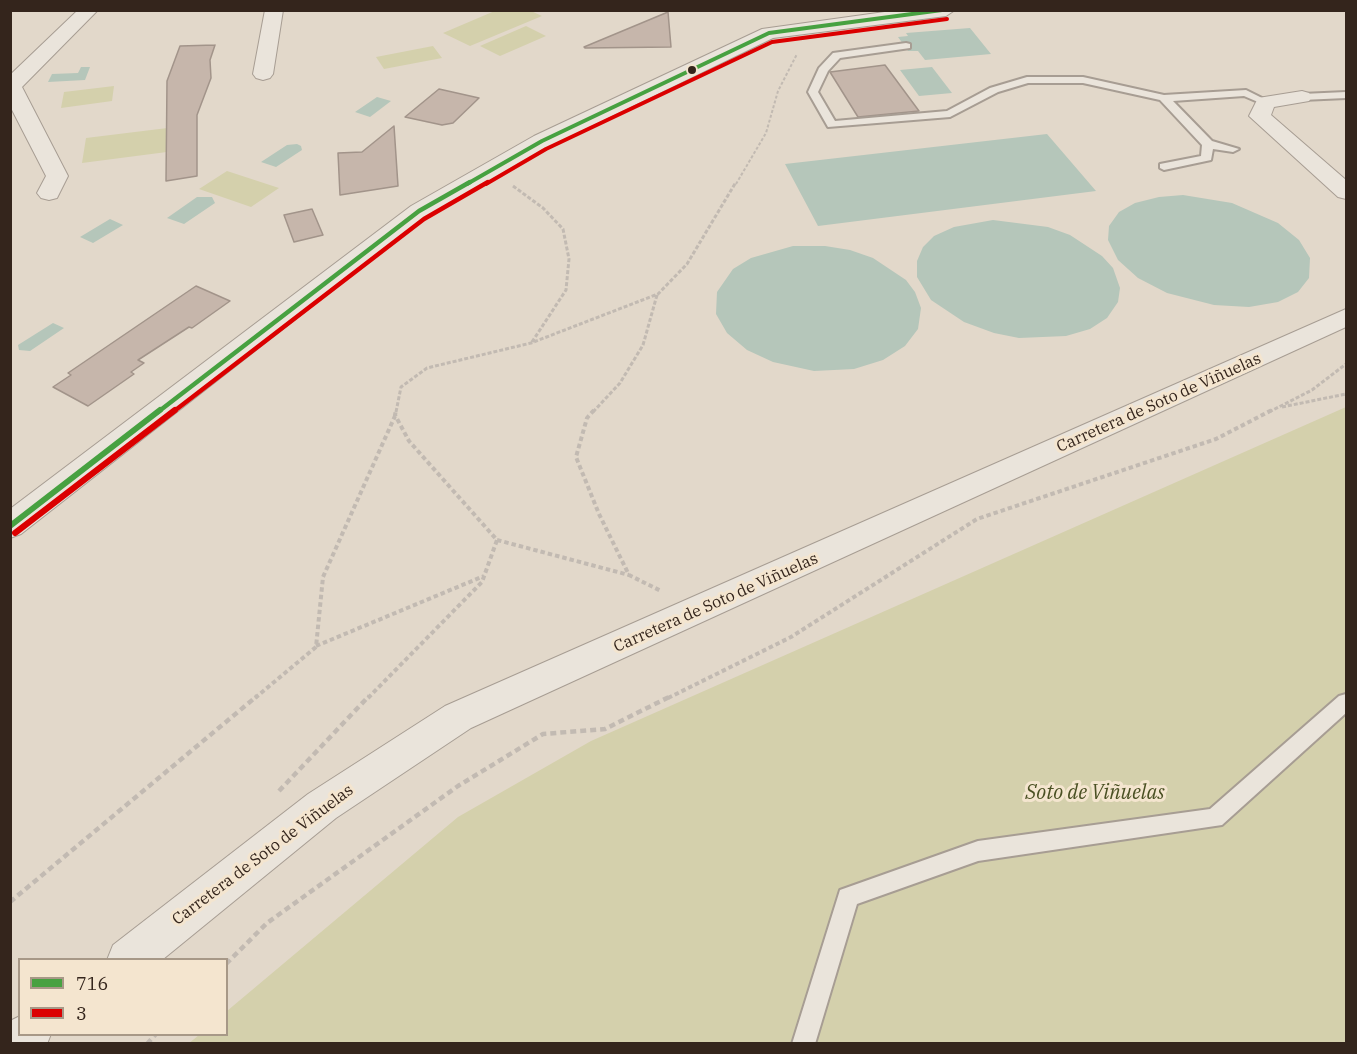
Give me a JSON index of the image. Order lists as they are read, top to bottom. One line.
{"streets":{"street":["Carretera de Soto de Viñuelas"]},"parks":["Soto de Viñuelas"],"lines":["transit line 716","transit line 3"],"legend":["716","3"]}
